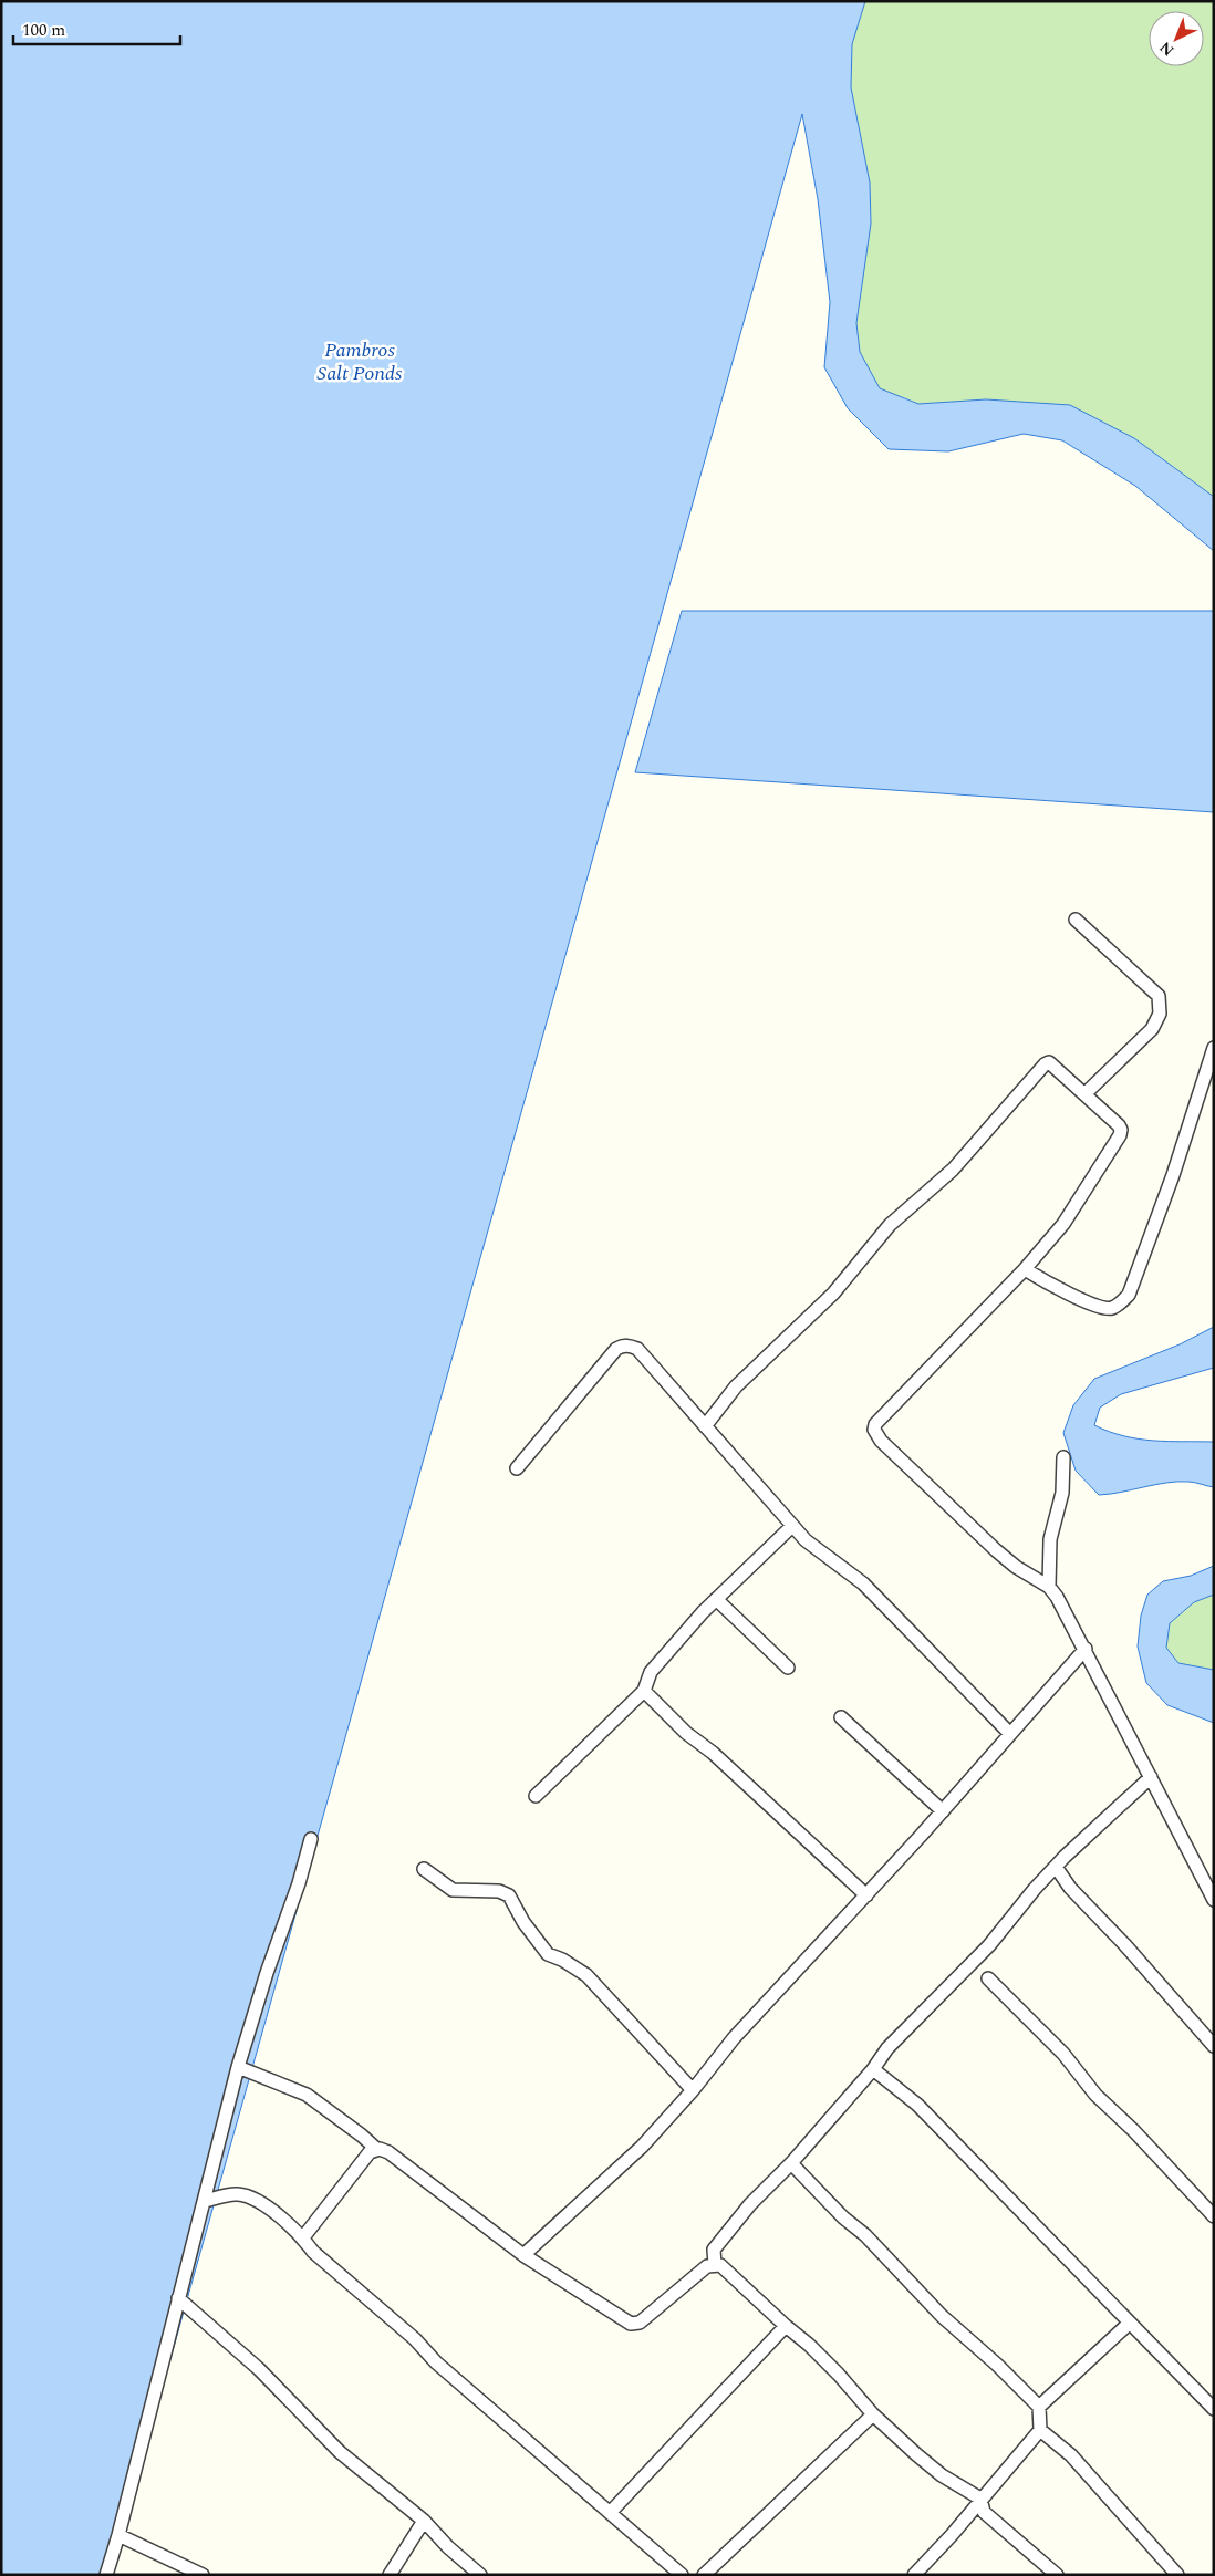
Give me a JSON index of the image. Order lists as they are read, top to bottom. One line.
{"water":["Pambros Salt Ponds"],"scale_bar":"100 m","north":"bottom left"}
